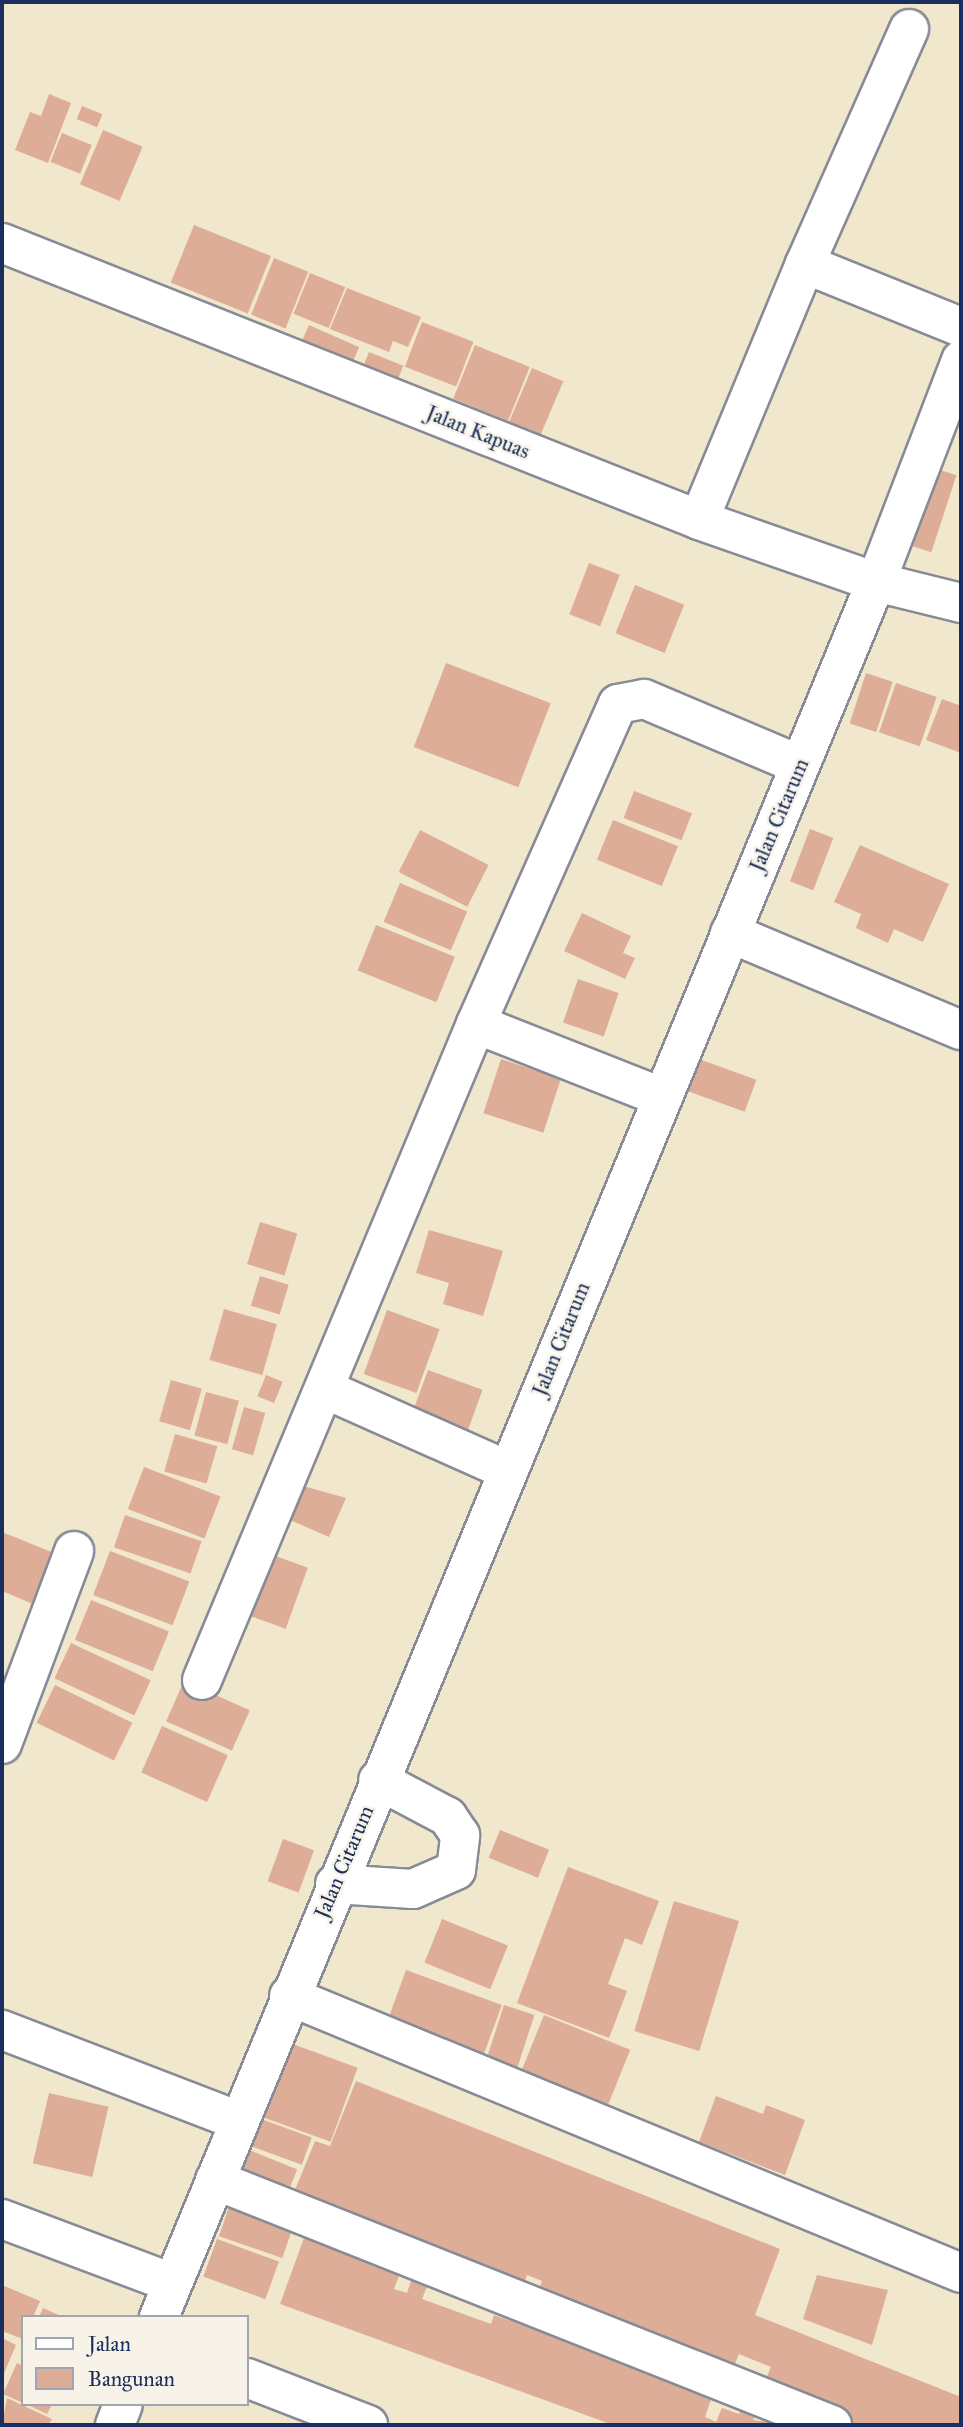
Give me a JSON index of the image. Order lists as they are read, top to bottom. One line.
{"streets":{"street":["Jalan Kapuas","Jalan Citarum"]},"crossings":[["Jalan Kapuas","Jalan Citarum"]],"legend":["Jalan","Bangunan"]}
